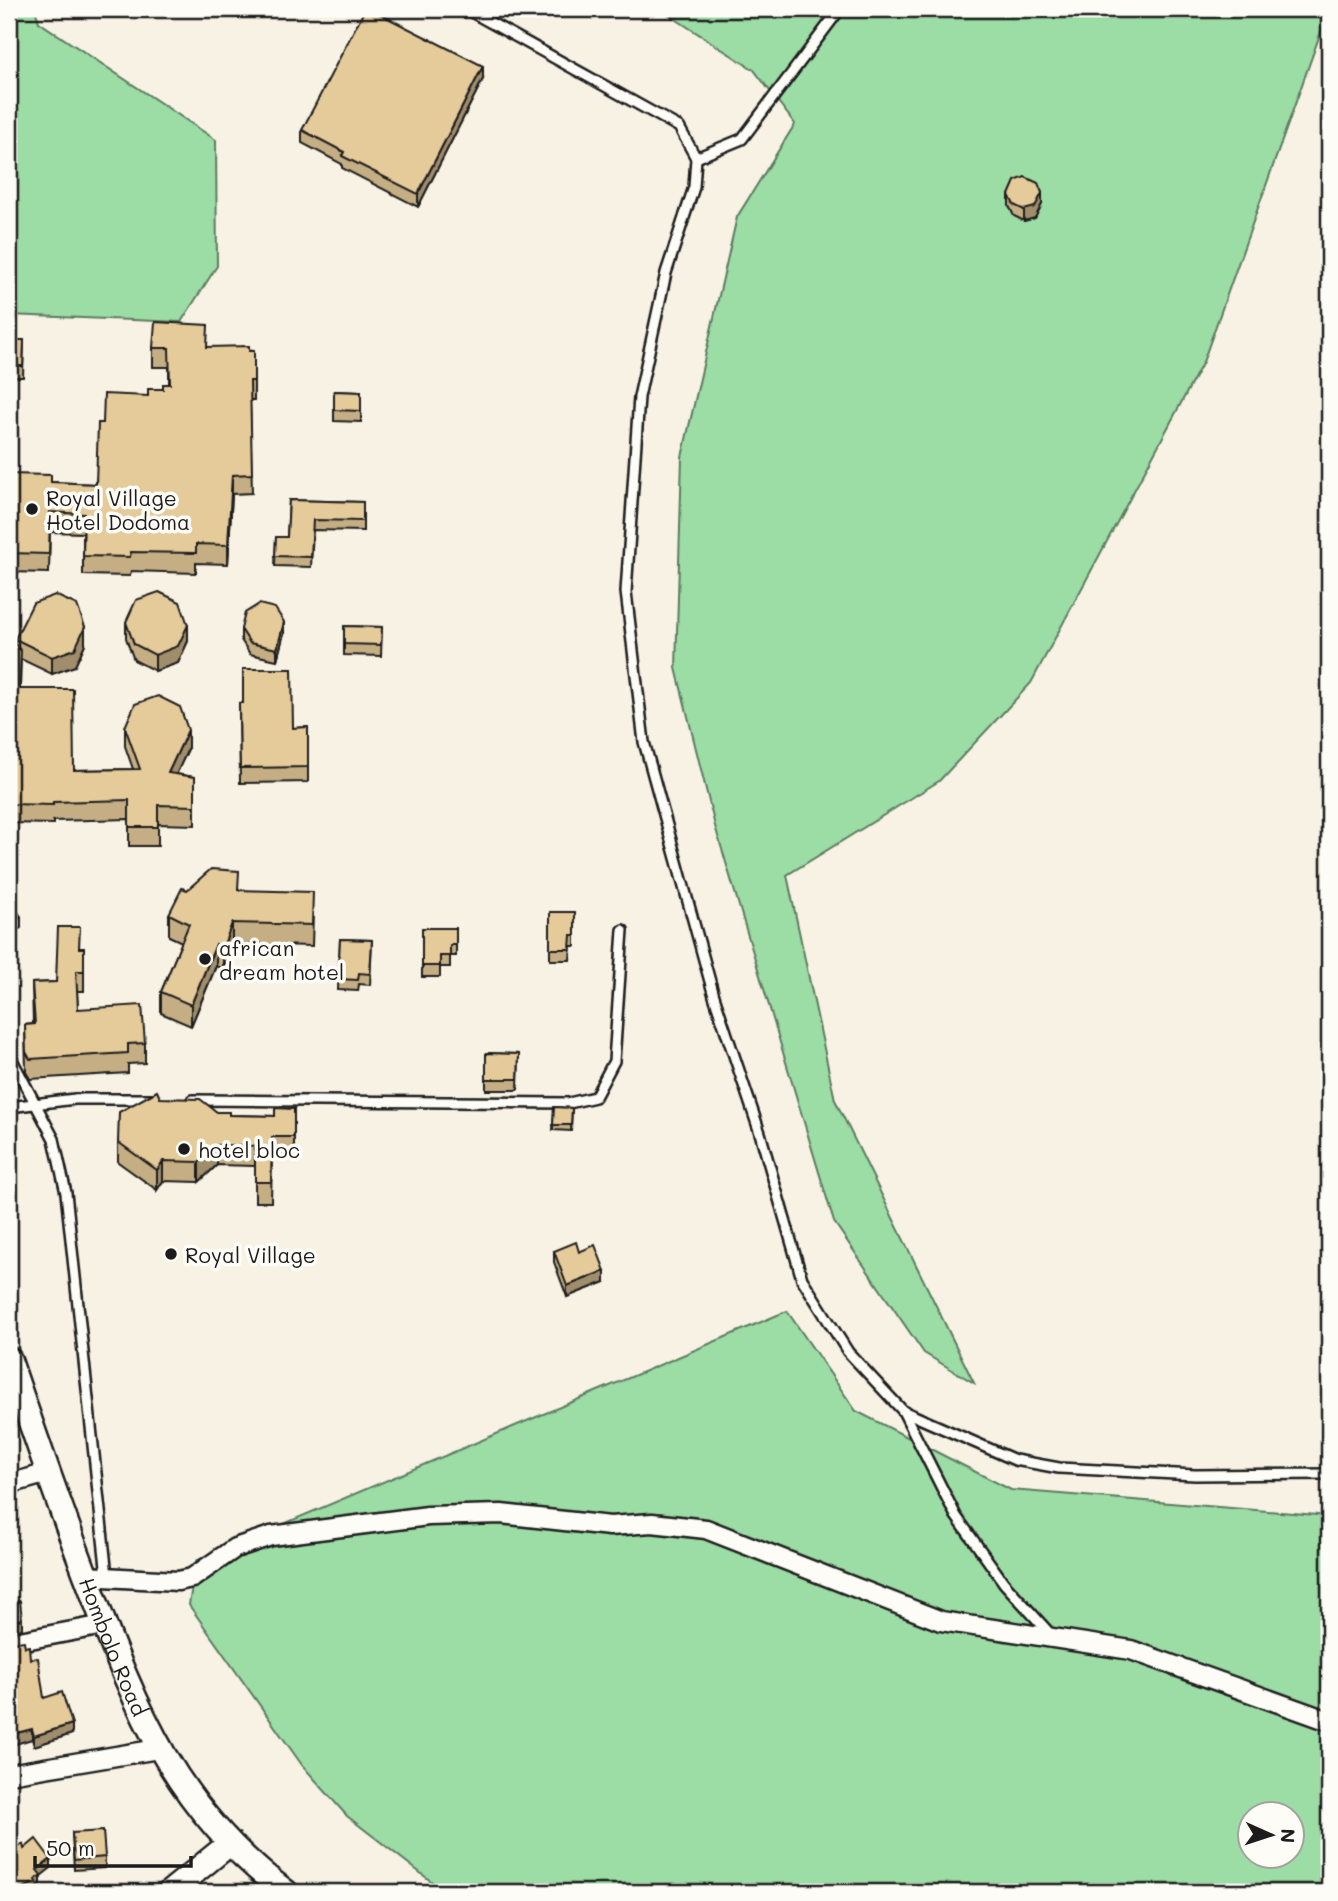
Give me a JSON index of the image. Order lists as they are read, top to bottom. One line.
{"streets":{"street":["Hombolo Road"]},"places":["Royal Village Hotel Dodoma","african dream hotel","hotel bloc","Royal Village"],"scale_bar":"50 m","north":"right"}
